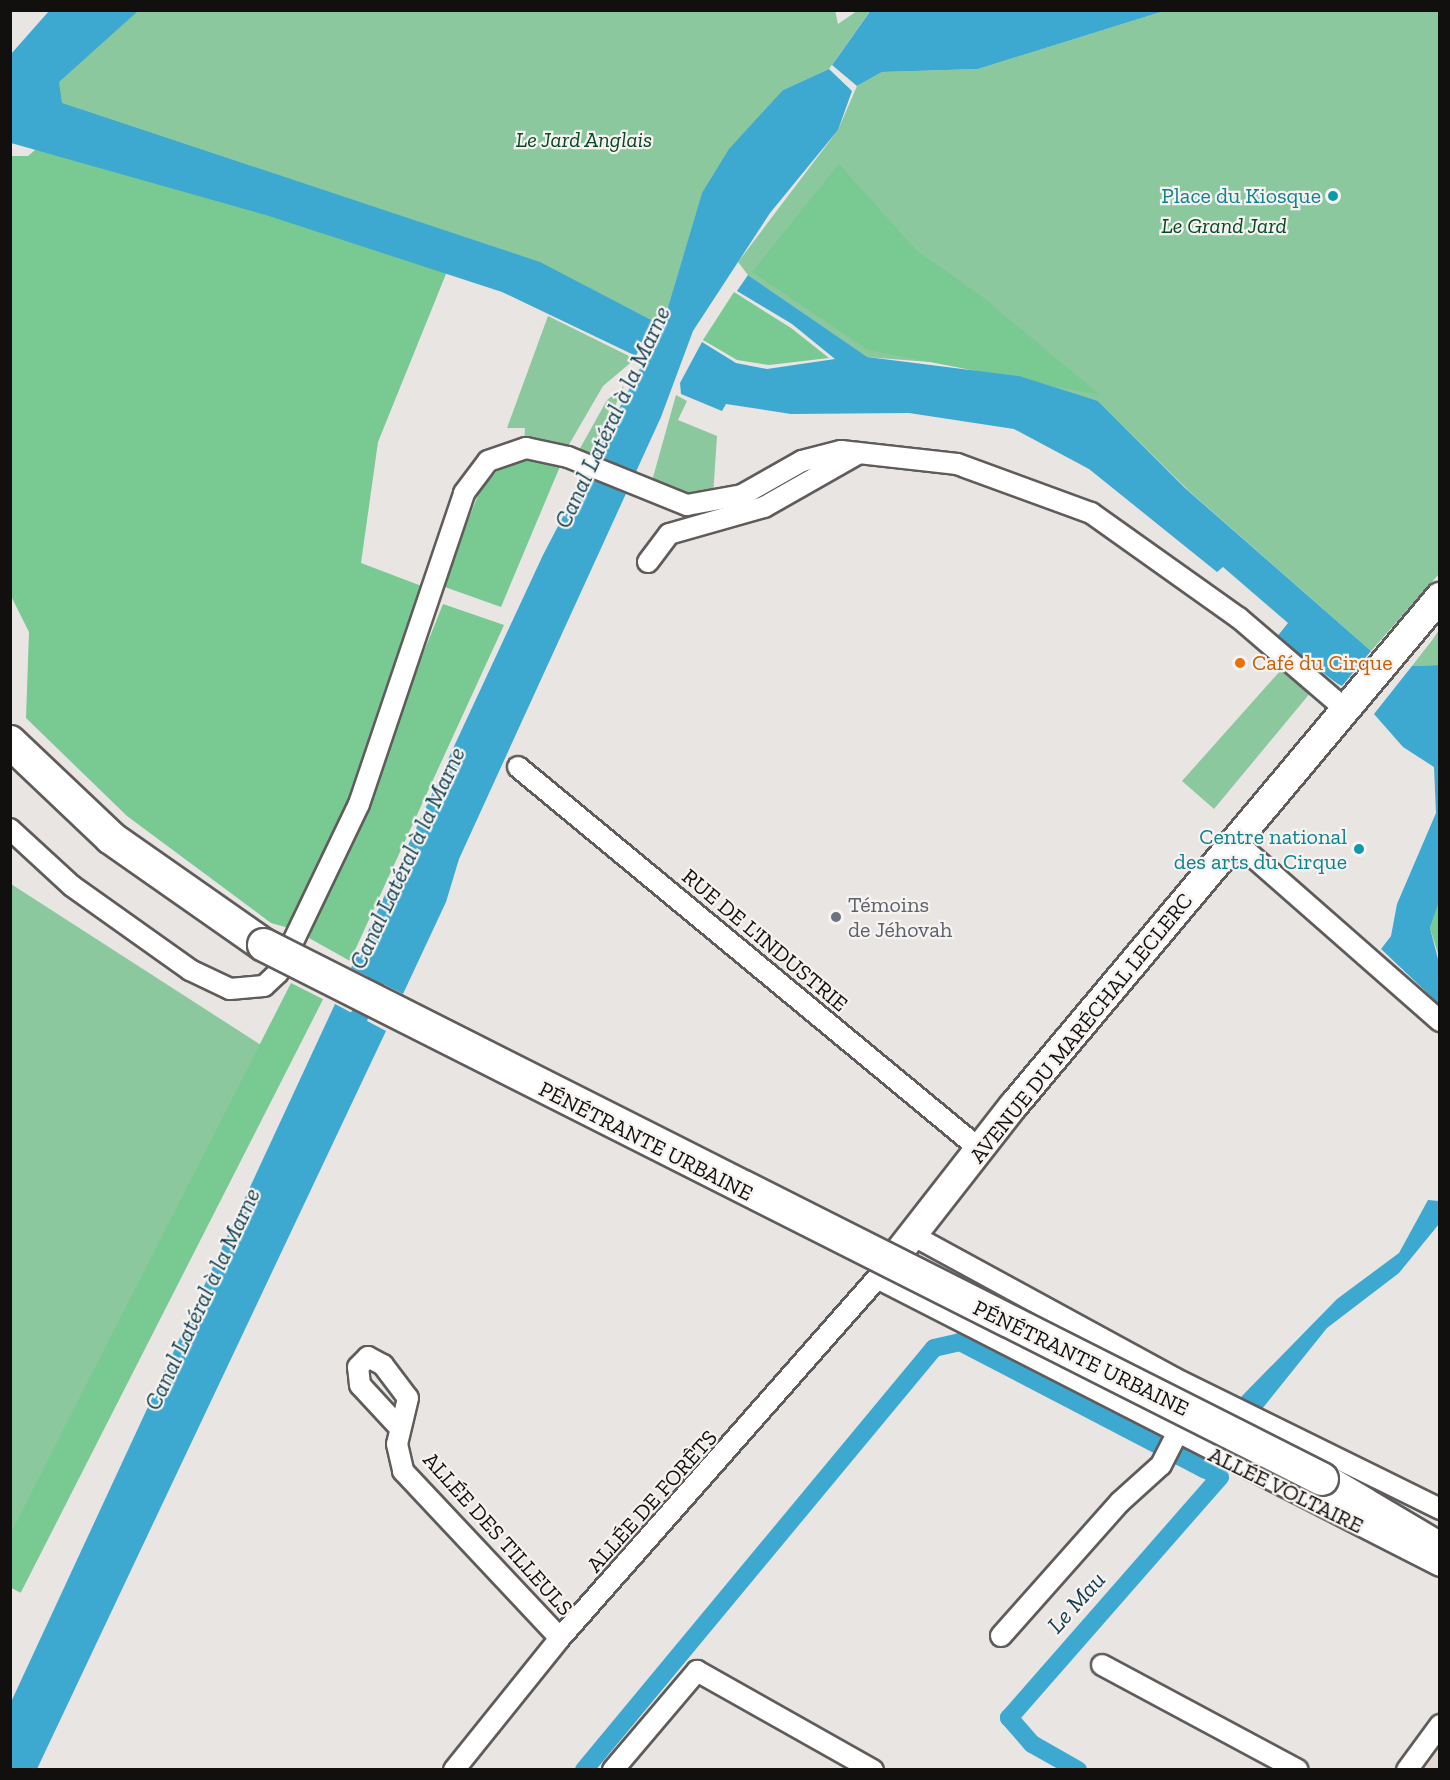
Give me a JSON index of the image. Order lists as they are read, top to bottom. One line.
{"streets":{"main road":["AVENUE DU MARÉCHAL LECLERC","PÉNÉTRANTE URBAINE","ALLÉE VOLTAIRE"],"street":["RUE DE L'INDUSTRIE","ALLÉE DE FORÊTS","ALLÉE DES TILLEULS"]},"crossings":[["RUE DE L'INDUSTRIE","AVENUE DU MARÉCHAL LECLERC"],["AVENUE DU MARÉCHAL LECLERC","ALLÉE VOLTAIRE"],["AVENUE DU MARÉCHAL LECLERC","ALLÉE DE FORÊTS"],["PÉNÉTRANTE URBAINE","ALLÉE VOLTAIRE"],["ALLÉE VOLTAIRE","ALLÉE DE FORÊTS"],["ALLÉE DE FORÊTS","ALLÉE DES TILLEULS"]],"water":["Canal Latéral à la Marne","Le Mau"],"parks":["Le Jard Anglais","Le Grand Jard"],"places":["Place du Kiosque","Café du Cirque","Centre national des arts du Cirque","Témoins de Jéhovah"]}
